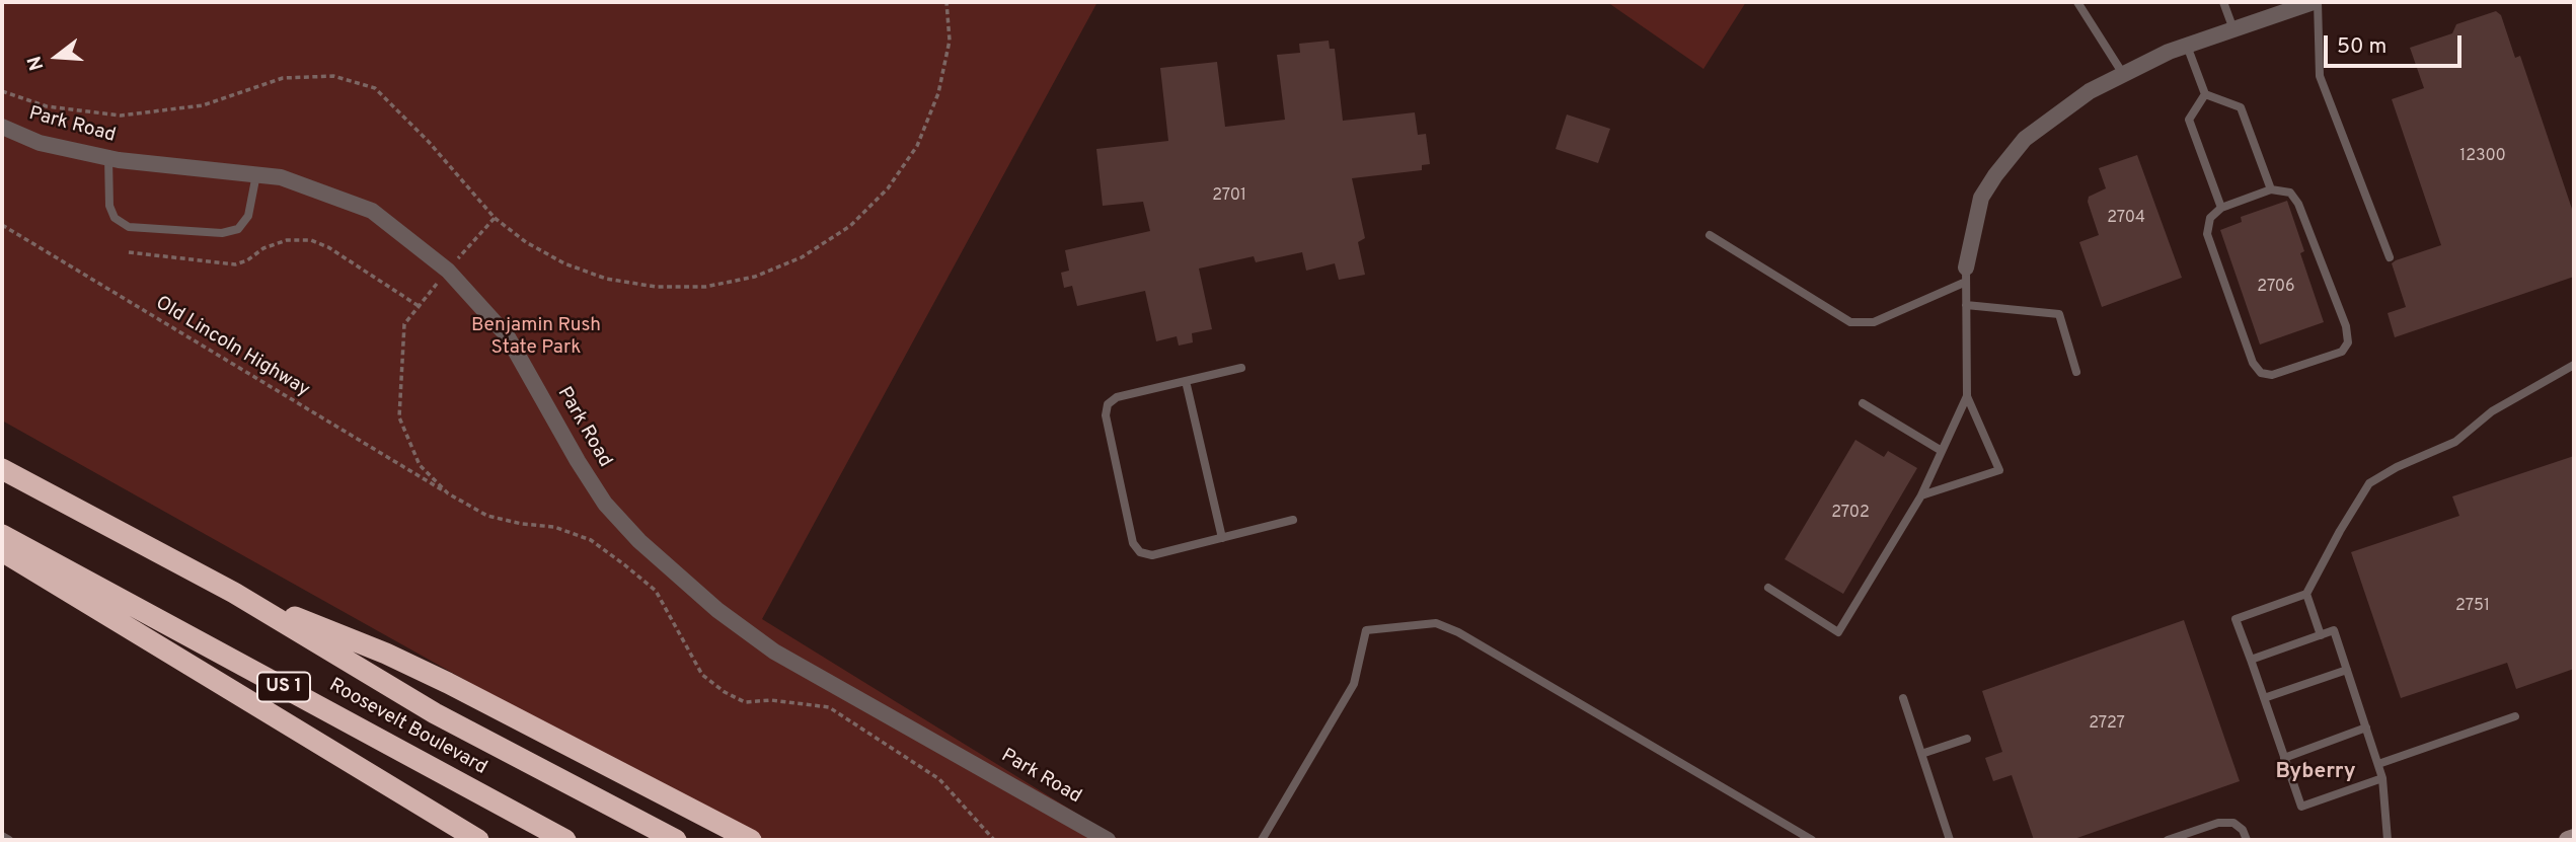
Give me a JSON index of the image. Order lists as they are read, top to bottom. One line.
{"streets":{"highway":["US 1","Roosevelt Boulevard"],"street":["Park Road"],"path":["Old Lincoln Highway"]},"districts":["Byberry"],"parks":["Benjamin Rush State Park"],"house_numbers":["12300","2701","2704","2706","2702","2751","2727"],"scale_bar":"50 m","north":"left"}
